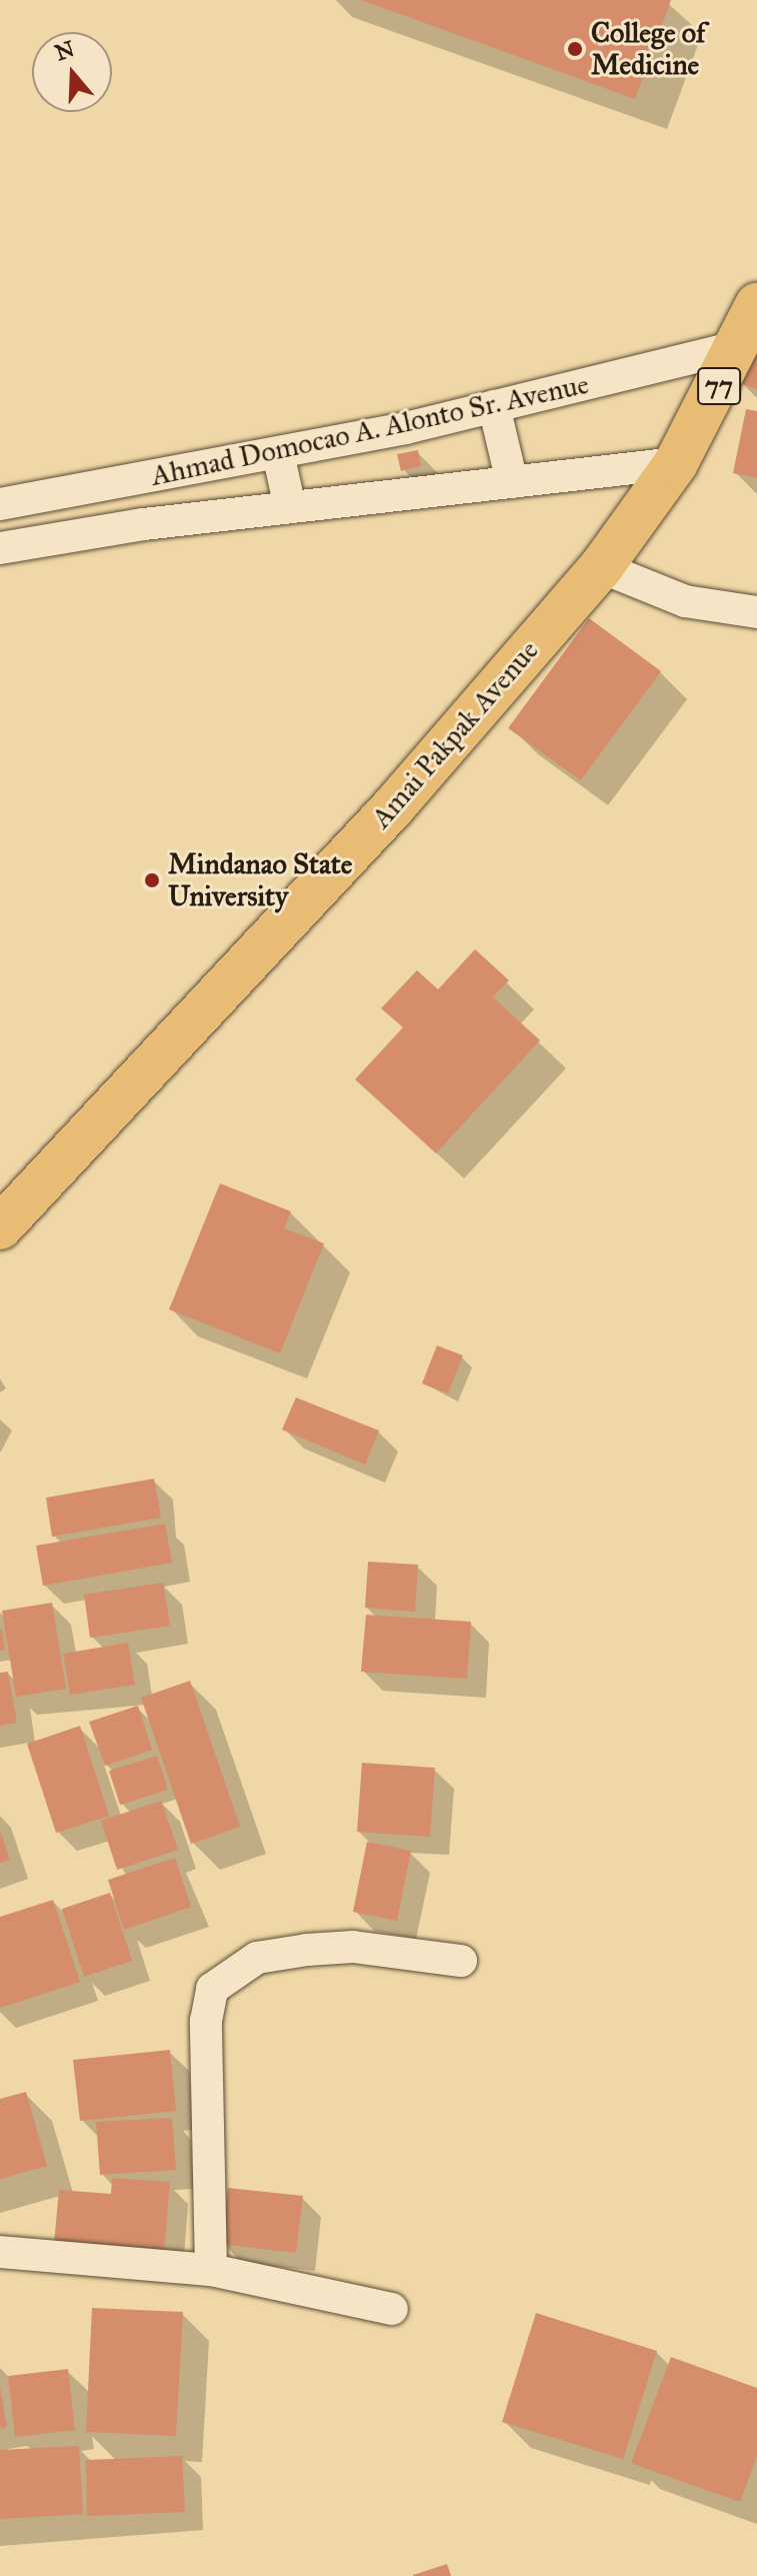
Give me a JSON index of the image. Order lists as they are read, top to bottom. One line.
{"streets":{"highway":["77","Amai Pakpak Avenue"],"street":["Ahmad Domocao A. Alonto Sr. Avenue"]},"crossings":[["Ahmad Domocao A. Alonto Sr. Avenue","Amai Pakpak Avenue"]],"places":["College of Medicine","Mindanao State University"],"north":"top"}
